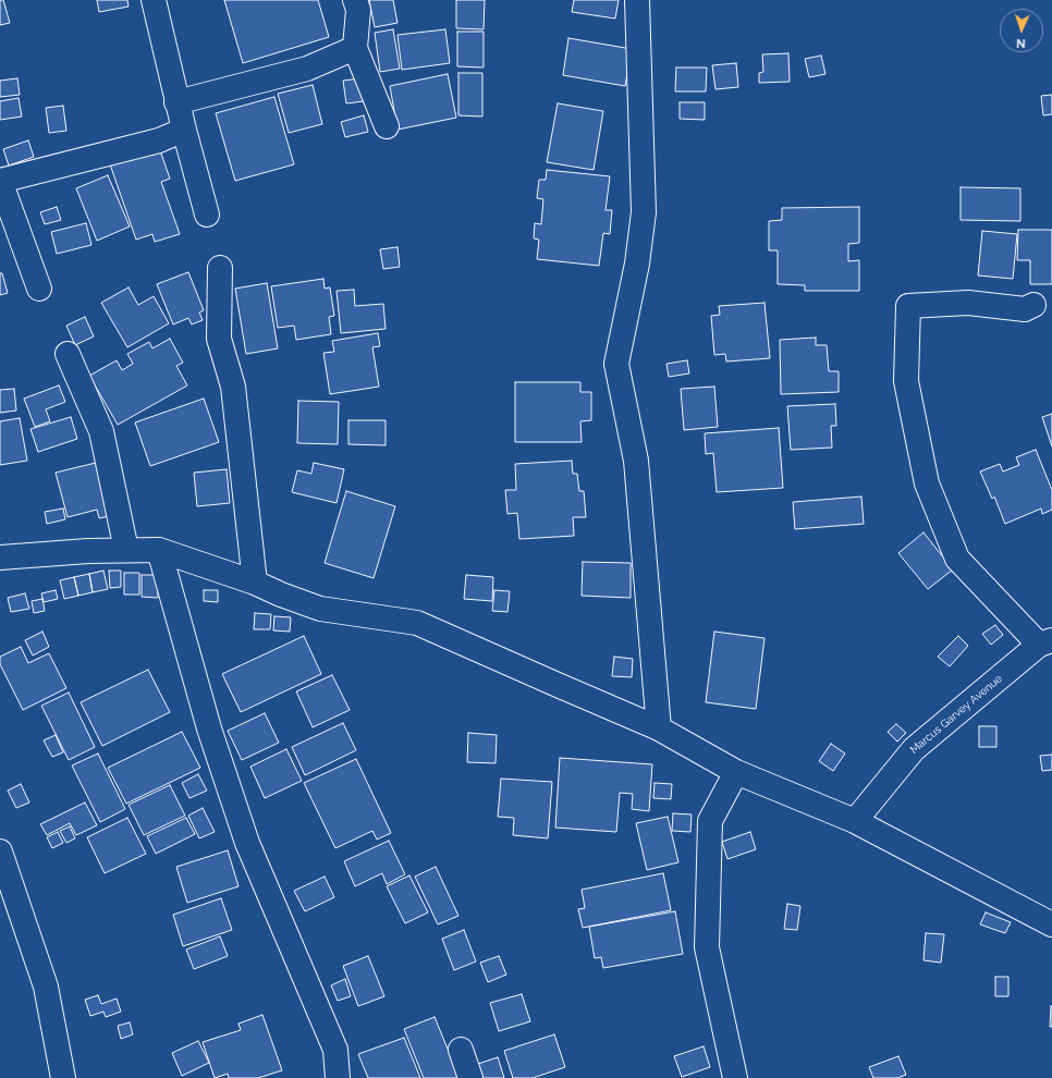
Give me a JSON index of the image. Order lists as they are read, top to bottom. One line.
{"streets":{"street":["Marcus Garvey Avenue"]},"north":"bottom"}
